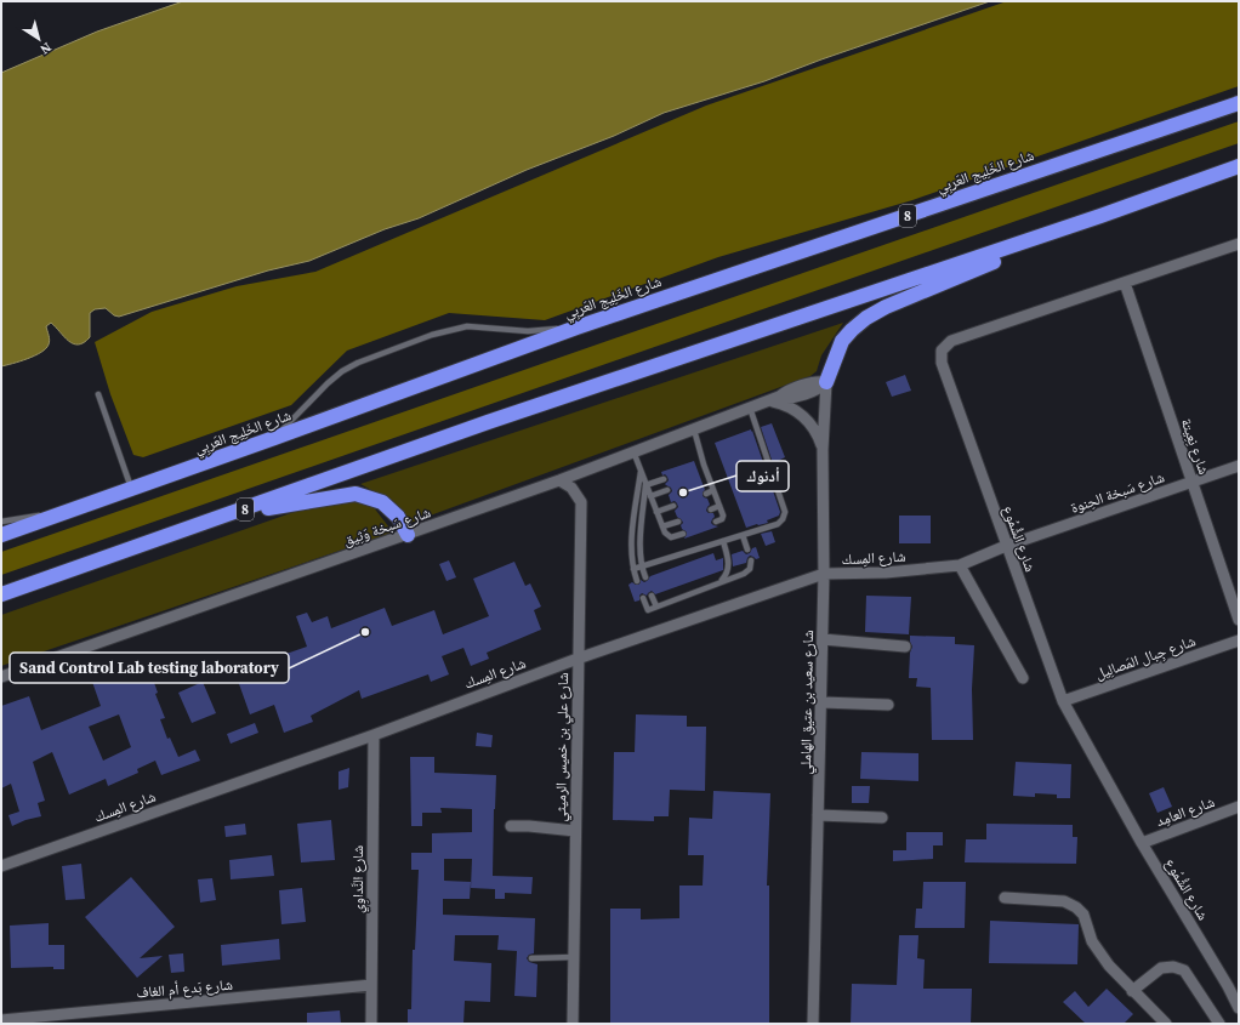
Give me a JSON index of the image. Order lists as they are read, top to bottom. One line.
{"streets":{"highway":["شارع الخَلِيج العَربِي","8"],"street":["شارع نِعِيتة","شارع سَبخة الحِنوة","شارع سَبخة وَثِيق","شارع الشُّمُوع","شارع المِسك","شارع جِبال المَصالِيل","شارع سعيد بن عتيق الهاملي","شارع علي بن خميس الرميثي","شارع العامِد","شارع النَّداوِي","شارع بَدع أم الغاف"]},"crossings":[["شارع نِعِيتة","شارع سَبخة الحِنوة"],["شارع نِعِيتة","شارع الشُّمُوع"],["شارع سَبخة الحِنوة","شارع الشُّمُوع"],["شارع سَبخة الحِنوة","شارع المِسك"],["شارع سَبخة وَثِيق","شارع سعيد بن عتيق الهاملي"],["شارع سَبخة وَثِيق","شارع علي بن خميس الرميثي"],["شارع الشُّمُوع","شارع المِسك"],["شارع الشُّمُوع","شارع جِبال المَصالِيل"],["شارع الشُّمُوع","شارع العامِد"],["شارع المِسك","شارع سعيد بن عتيق الهاملي"],["شارع المِسك","شارع علي بن خميس الرميثي"],["شارع المِسك","شارع النَّداوِي"],["شارع النَّداوِي","شارع بَدع أم الغاف"]],"places":["أدنوك","Sand Control Lab testing laboratory"],"north":"bottom right"}
